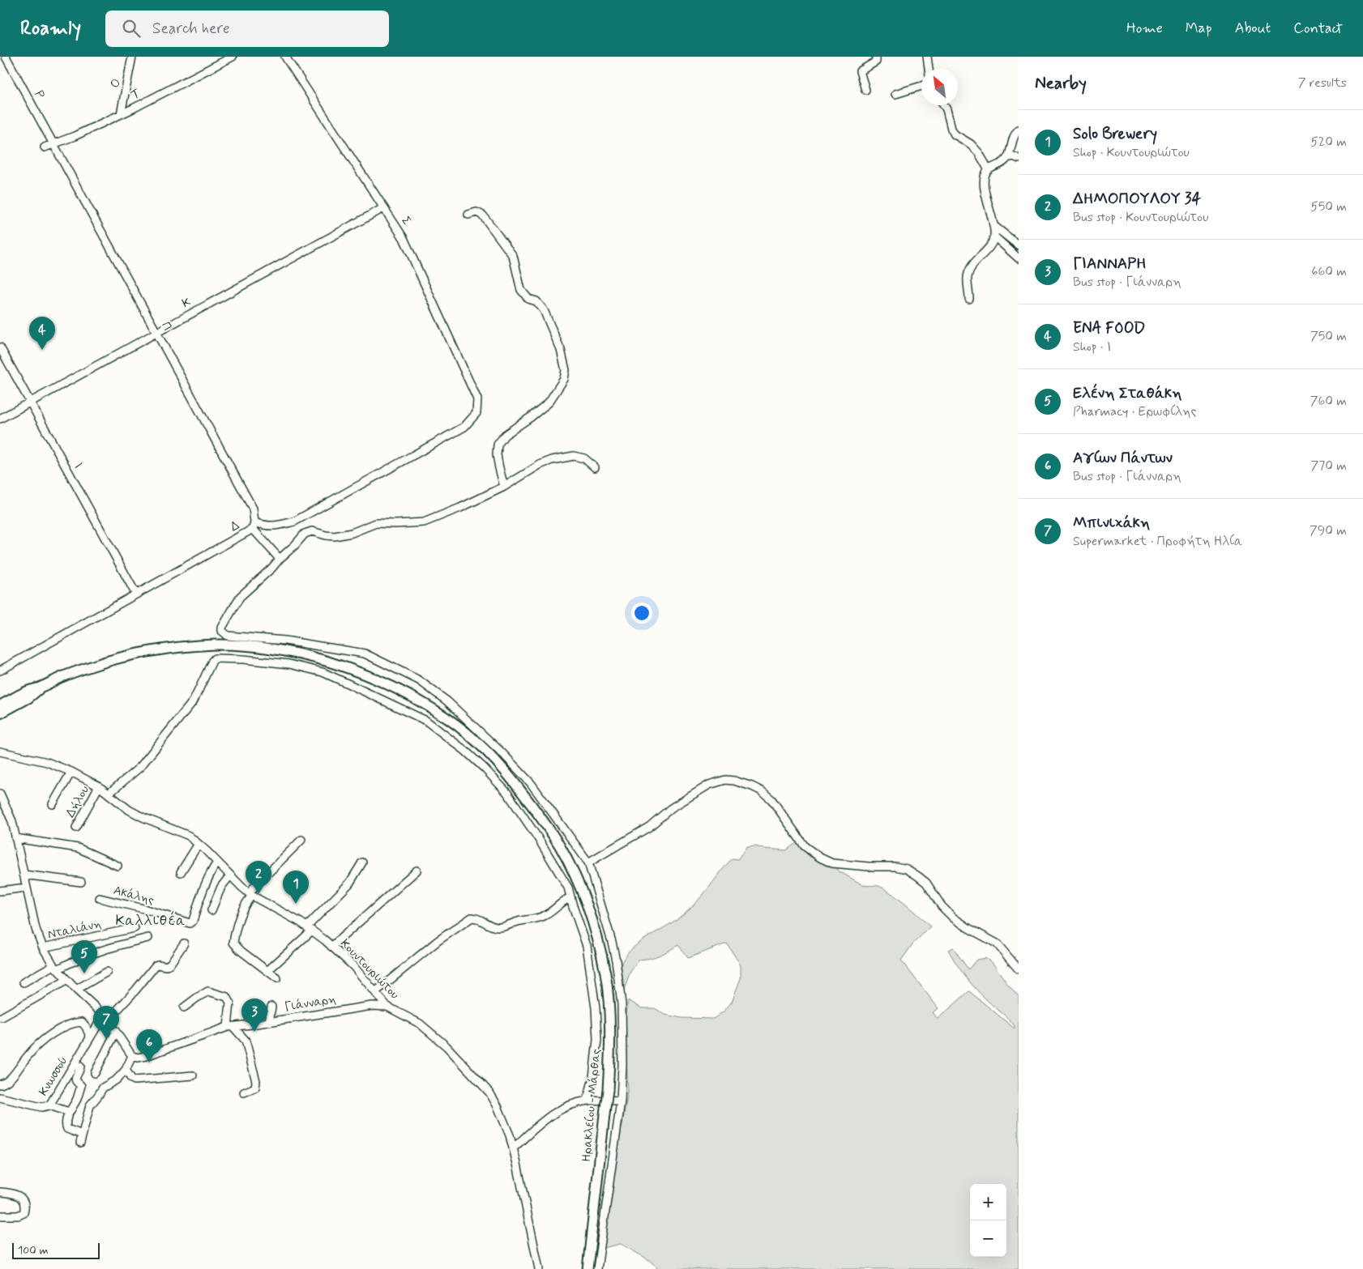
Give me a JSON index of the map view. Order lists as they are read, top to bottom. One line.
{"streets":{"main road":["Ηρακλείου - Μάρθας"],"street":["Ο","Ρ","Τ","Σ","Κ","Π","Ι","Δ","Δήλου","Ακάλης","Νταλιάνη","Κουντουριώτου","Γιάνναρη","Κνωσσού"]},"crossings":[["Ο","Τ"],["Ρ","Τ"],["Ρ","Π"],["Τ","Π"],["Σ","Κ"],["Σ","Δ"],["Κ","Π"],["Κ","Ι"],["Π","Δ"],["Ι","Δ"],["Δήλου","Κουντουριώτου"],["Ακάλης","Κουντουριώτου"],["Κουντουριώτου","Γιάνναρη"]],"districts":["Καλλιθέα"],"scale_bar":"100 m","north":"top left","page":{"header":"Roamly","search":"Search here","nav":["Home","Map","About","Contact"],"heading":["Nearby","7 results"],"list":[{"mark":"1","name":"Solo Brewery","note":"Shop · Κουντουριώτου","value":"520 m"},{"mark":"2","name":"ΔΗΜΟΠΟΥΛΟΥ 34","note":"Bus stop · Κουντουριώτου","value":"550 m"},{"mark":"3","name":"ΓΙΑΝΝΑΡΗ","note":"Bus stop · Γιάνναρη","value":"660 m"},{"mark":"4","name":"ENA FOOD","note":"Shop · Ι","value":"750 m"},{"mark":"5","name":"Ελένη Σταθάκη","note":"Pharmacy · Ερωφίλης","value":"760 m"},{"mark":"6","name":"Αγίων Πάντων","note":"Bus stop · Γιάνναρη","value":"770 m"},{"mark":"7","name":"Μπινιχάκη","note":"Supermarket · Προφήτη Ηλία","value":"790 m"}],"pins":["4","2","1","5","3","7","6"],"map_buttons":["+","−"],"scale":"100 m"}}
